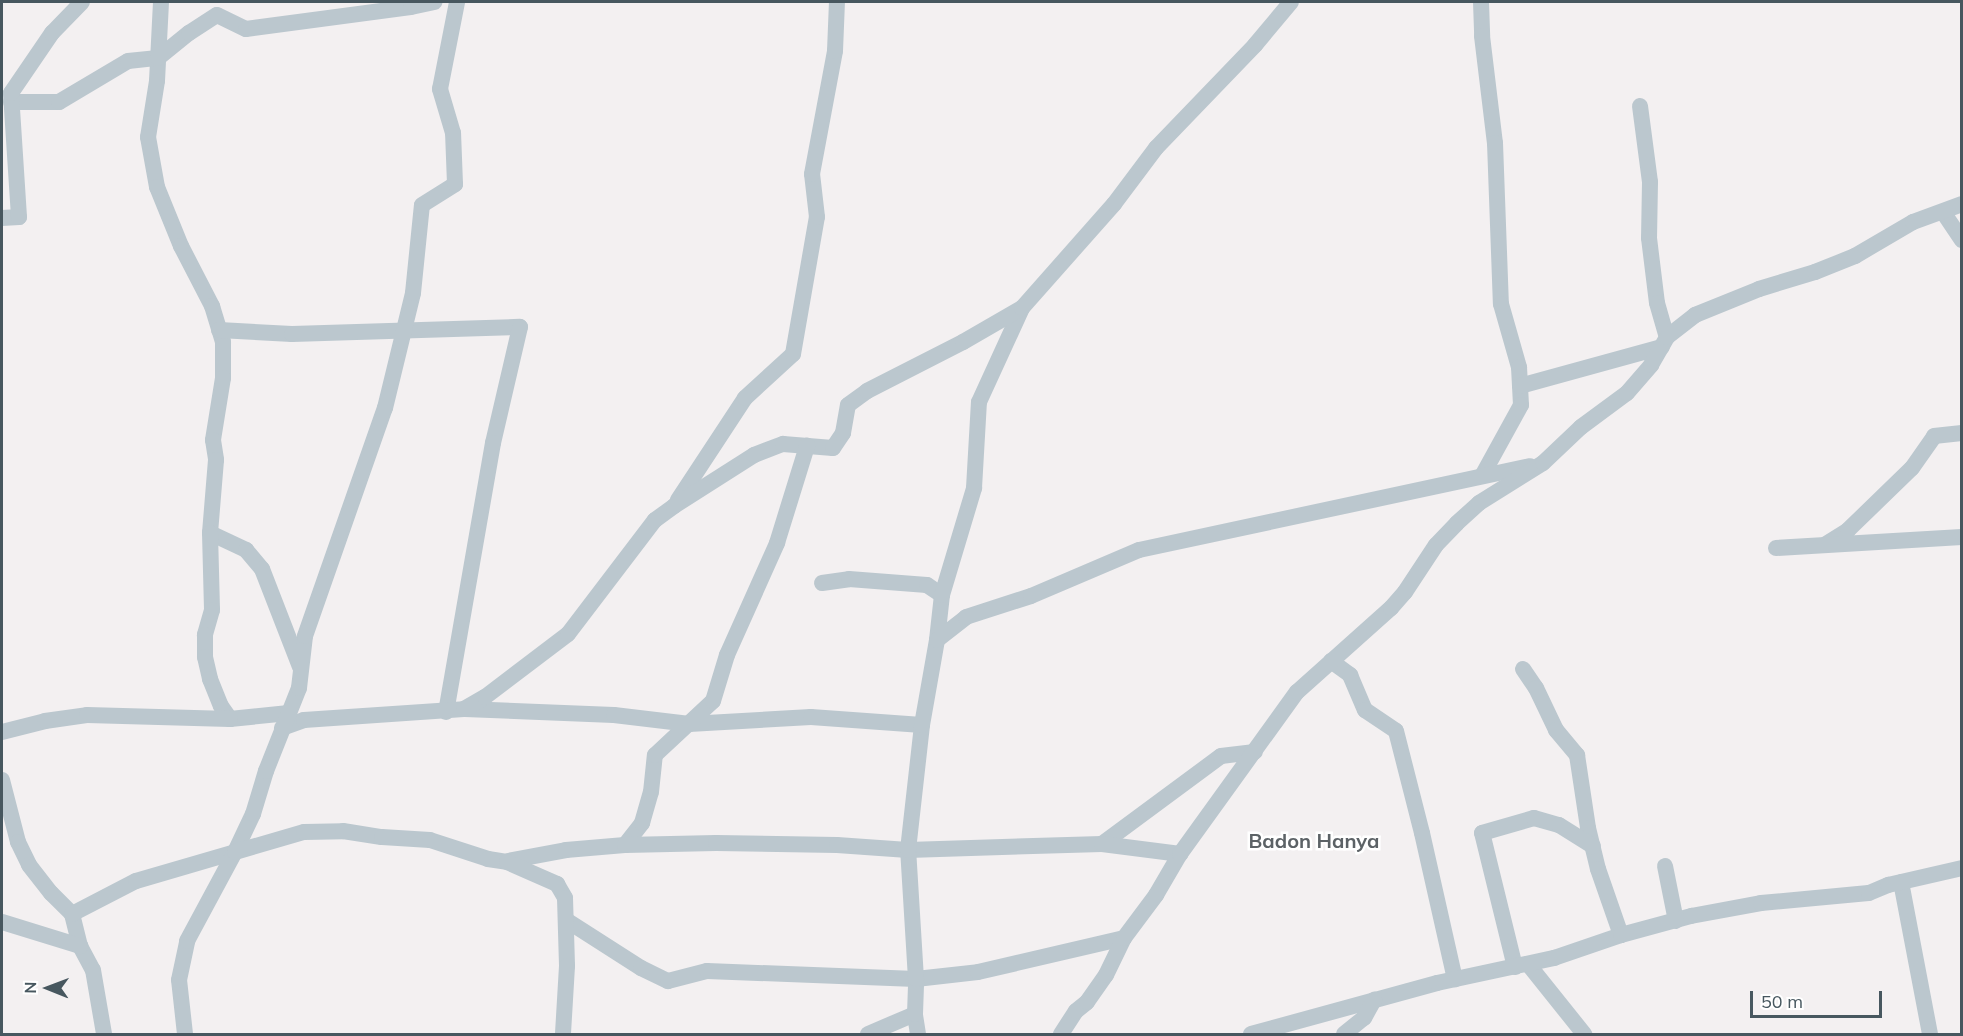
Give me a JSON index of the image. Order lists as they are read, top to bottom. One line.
{"districts":["Badon Hanya"],"scale_bar":"50 m","north":"left"}
